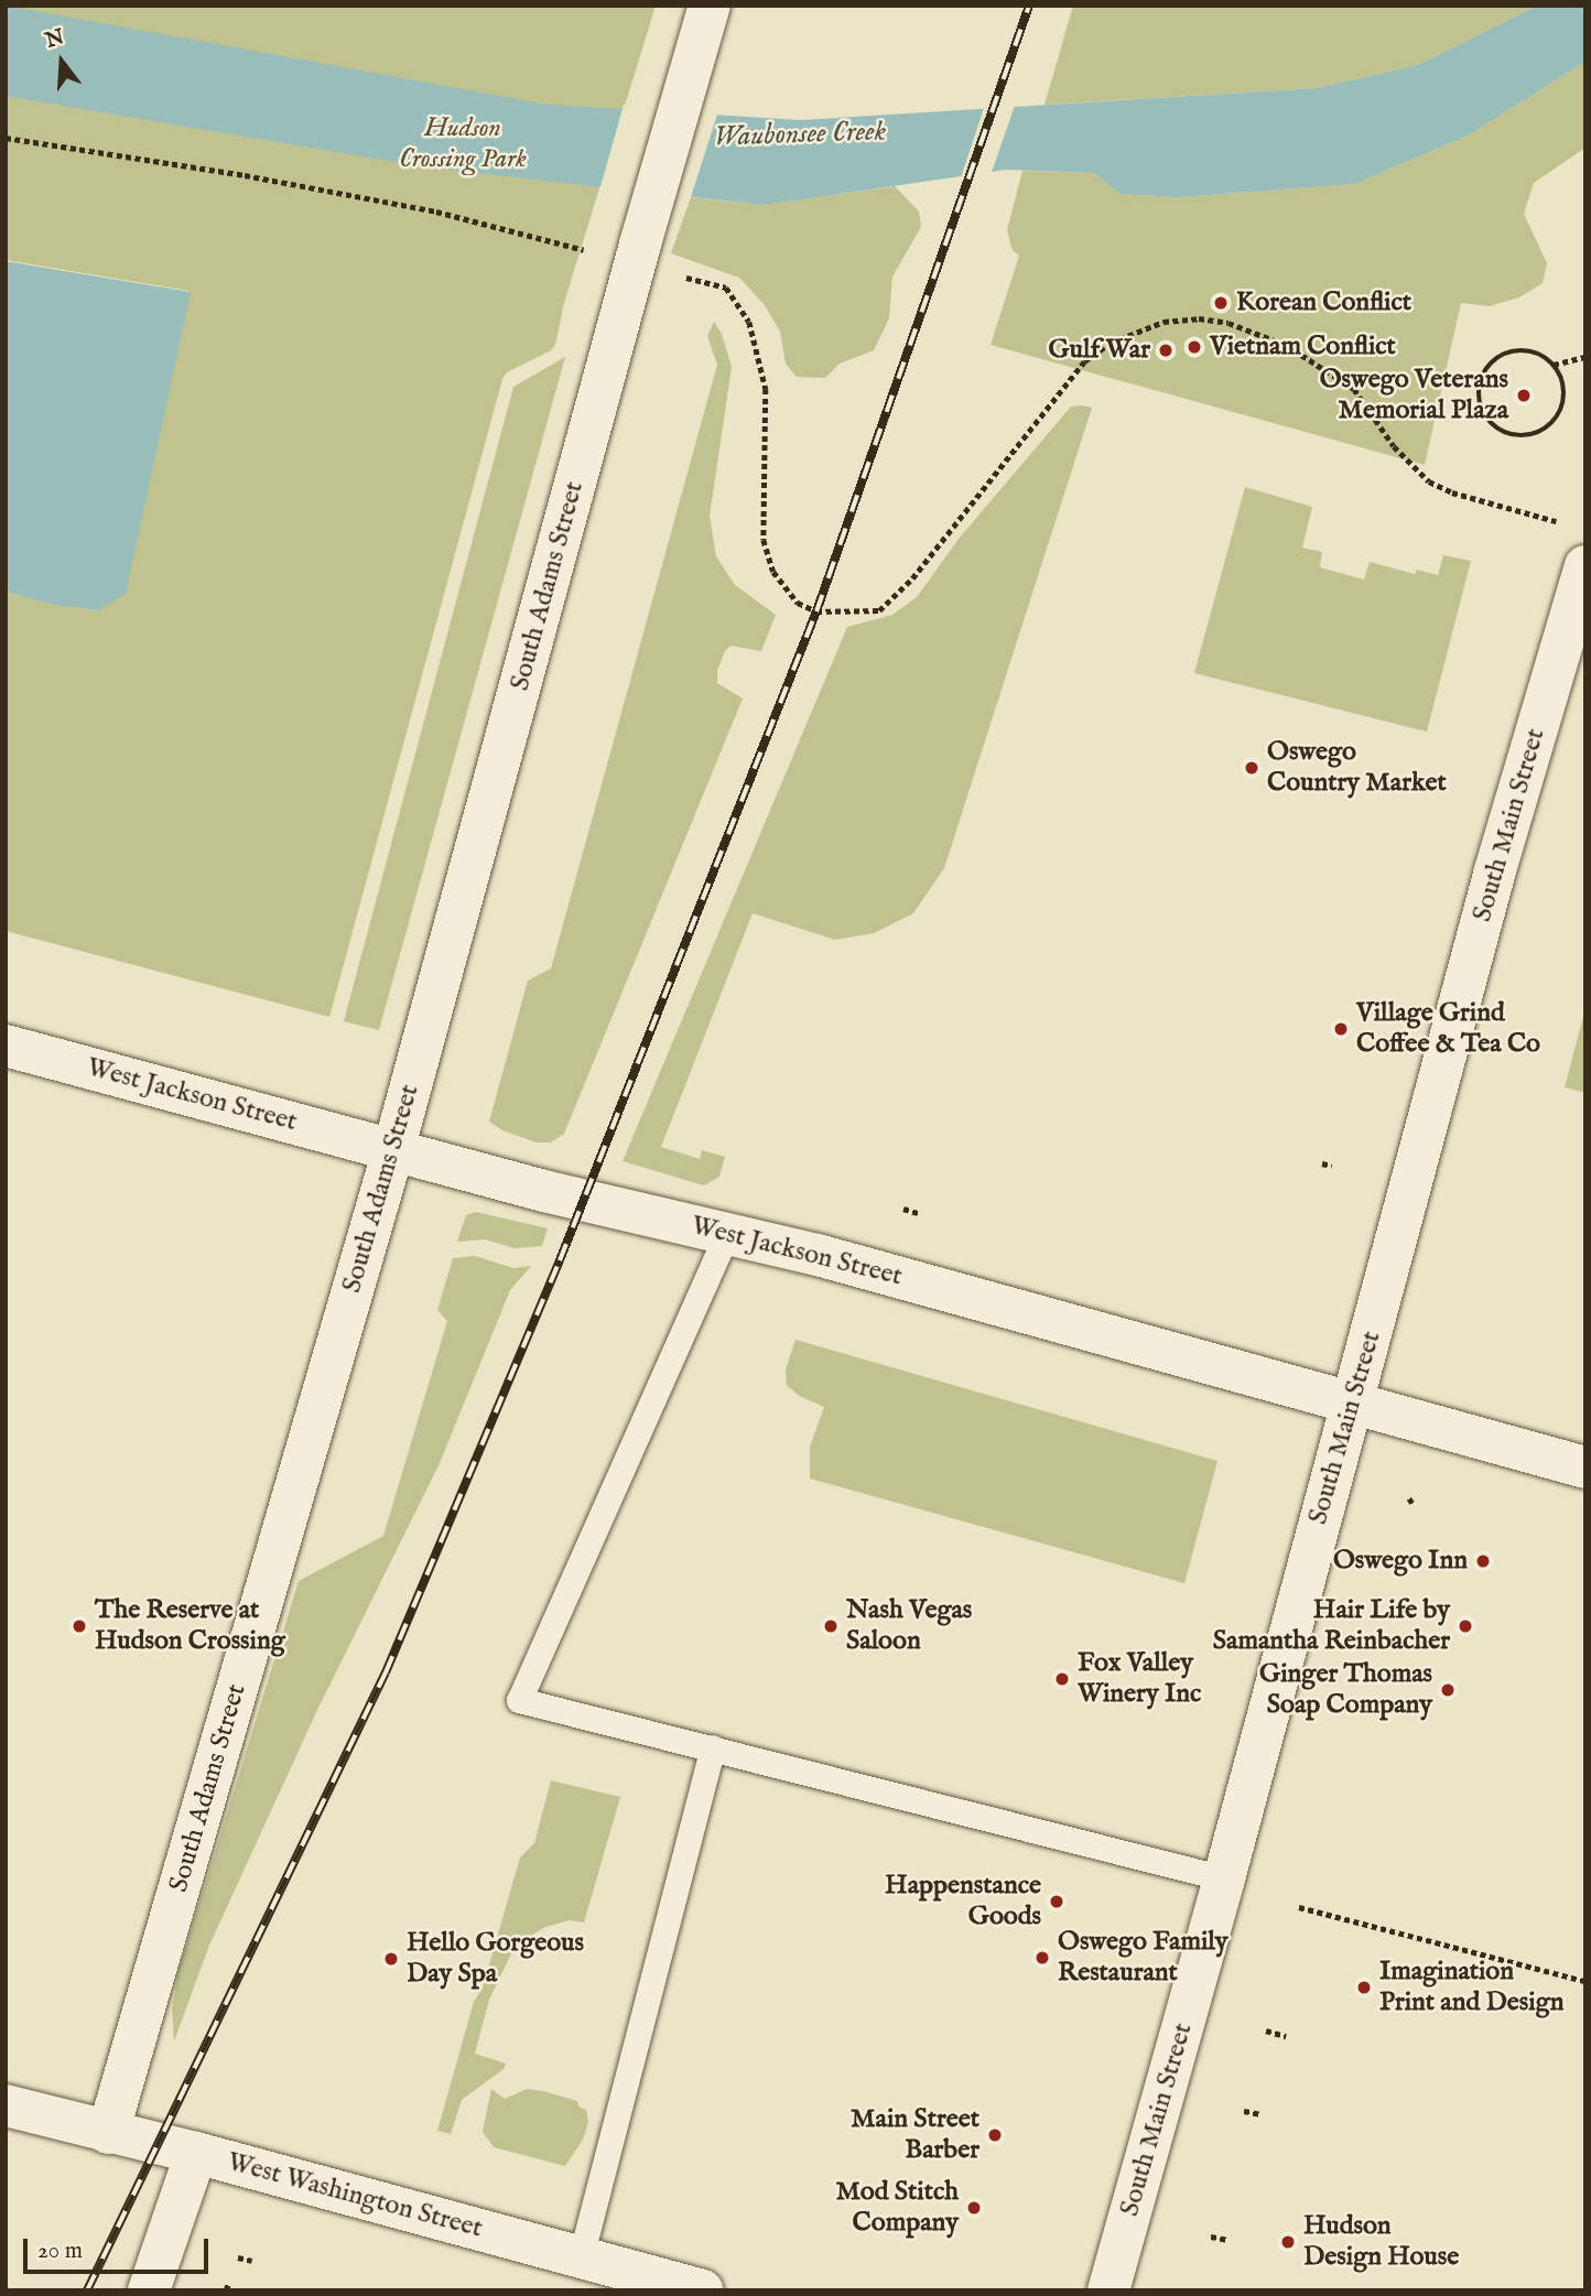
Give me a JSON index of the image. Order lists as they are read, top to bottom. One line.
{"streets":{"street":["South Adams Street","South Main Street","West Jackson Street","West Washington Street"]},"crossings":[["South Adams Street","West Jackson Street"],["South Adams Street","West Washington Street"],["South Main Street","West Jackson Street"]],"water":["Waubonsee Creek"],"parks":["Hudson Crossing Park"],"places":["Korean Conflict","Vietnam Conflict","Gulf War","Oswego Veterans Memorial Plaza","Oswego Country Market","Village Grind Coffee & Tea Co","Oswego Inn","The Reserve at Hudson Crossing","Nash Vegas Saloon","Hair Life by Samantha Reinbacher","Fox Valley Winery Inc","Ginger Thomas Soap Company","Happenstance Goods","Oswego Family Restaurant","Hello Gorgeous Day Spa","Imagination Print and Design","Main Street Barber","Mod Stitch Company","Hudson Design House"],"scale_bar":"20 m","north":"top"}
